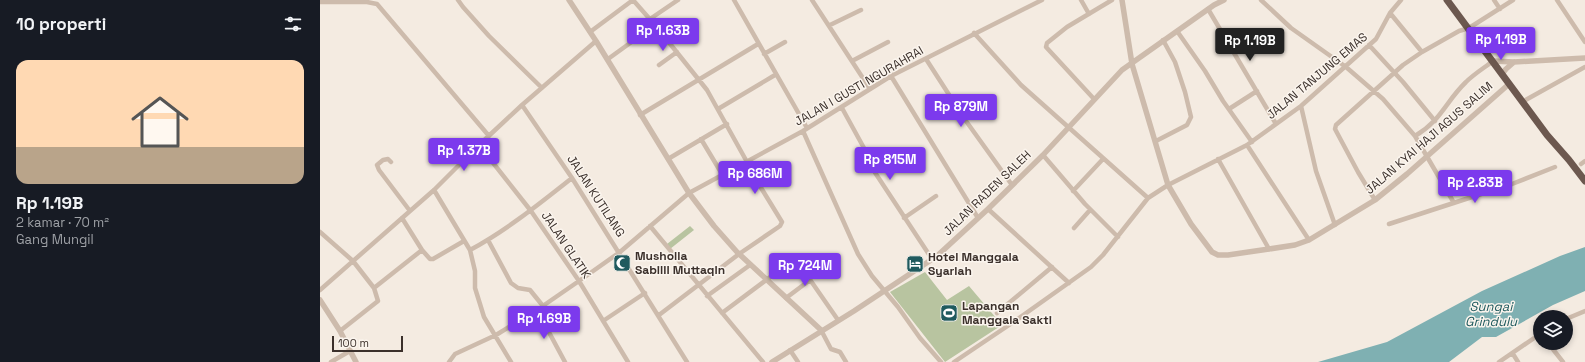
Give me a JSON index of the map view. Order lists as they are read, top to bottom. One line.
{"streets":{"street":["JALAN TANJUNG EMAS","JALAN I GUSTI NGURAHRAI","JALAN KYAI HAJI AGUS SALIM","JALAN RADEN SALEH","JALAN KUTILANG","JALAN GLATIK"]},"crossings":[["JALAN TANJUNG EMAS","JALAN KYAI HAJI AGUS SALIM"],["JALAN I GUSTI NGURAHRAI","JALAN KUTILANG"],["JALAN I GUSTI NGURAHRAI","JALAN GLATIK"],["JALAN KYAI HAJI AGUS SALIM","JALAN RADEN SALEH"]],"water":["Sungai Grindulu"],"places":{"mosque":["Musholla Sabilil Muttaqin"],"hotel":["Hotel Manggala Syariah"],"sports":["Lapangan Manggala Sakti"]},"scale_bar":"100 m","page":{"heading":"10 properti","price":["Rp 1.63B","Rp 1.19B","Rp 1.19B","Rp 879M","Rp 1.37B","Rp 815M","Rp 686M","Rp 2.83B","Rp 724M","Rp 1.69B"],"list":[{"name":"Rp 1.19B","note":"2 kamar · 70 m² · Gang Mungil"}],"scale":"100 m"}}
